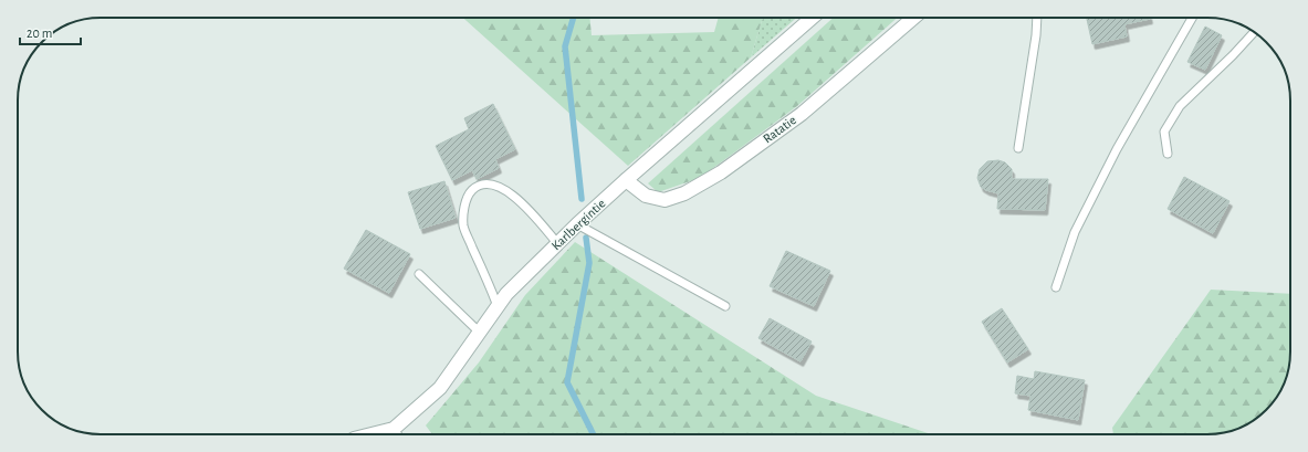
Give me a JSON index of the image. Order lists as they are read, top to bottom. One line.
{"streets":{"street":["Ratatie","Karlbergintie"]},"crossings":[["Ratatie","Karlbergintie"]],"scale_bar":"20 m"}
